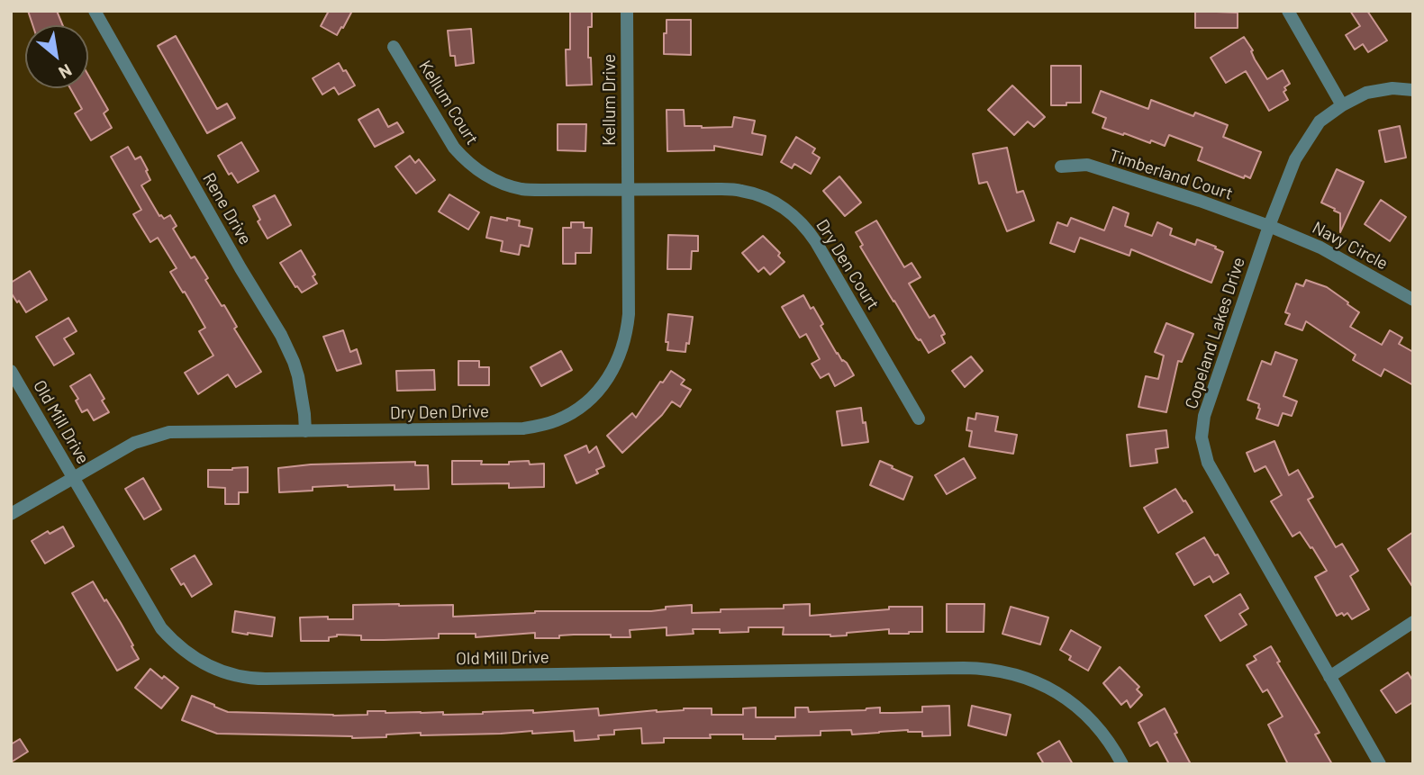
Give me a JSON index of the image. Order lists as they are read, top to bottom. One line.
{"streets":{"street":["Kellum Drive","Kellum Court","Timberland Court","Rene Drive","Navy Circle","Dry Den Court","Copeland Lakes Drive","Dry Den Drive","Old Mill Drive"]},"crossings":[["Kellum Drive","Kellum Court"],["Kellum Drive","Dry Den Court"],["Kellum Drive","Dry Den Drive"],["Kellum Court","Dry Den Court"],["Kellum Court","Dry Den Drive"],["Timberland Court","Navy Circle"],["Timberland Court","Copeland Lakes Drive"],["Rene Drive","Dry Den Drive"],["Navy Circle","Copeland Lakes Drive"],["Dry Den Court","Dry Den Drive"],["Dry Den Drive","Old Mill Drive"]],"north":"bottom right"}
